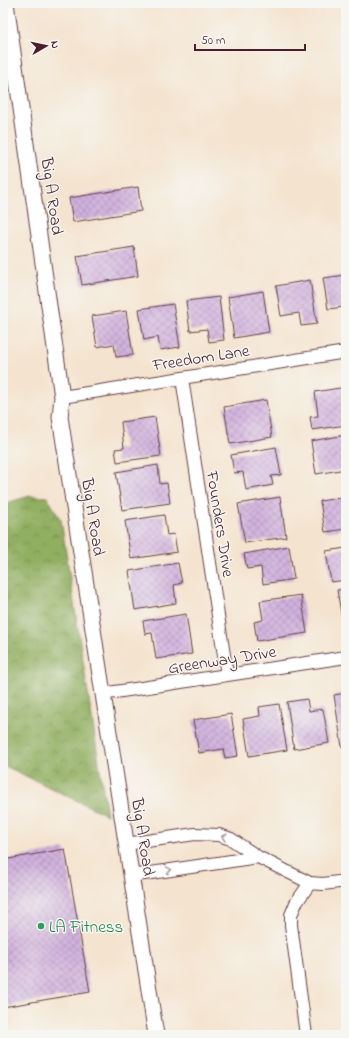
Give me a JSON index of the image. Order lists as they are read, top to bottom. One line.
{"streets":{"street":["Big A Road","Freedom Lane","Founders Drive","Greenway Drive"]},"crossings":[["Big A Road","Freedom Lane"],["Big A Road","Greenway Drive"],["Freedom Lane","Founders Drive"],["Founders Drive","Greenway Drive"]],"places":["LA Fitness"],"scale_bar":"50 m","north":"right"}
